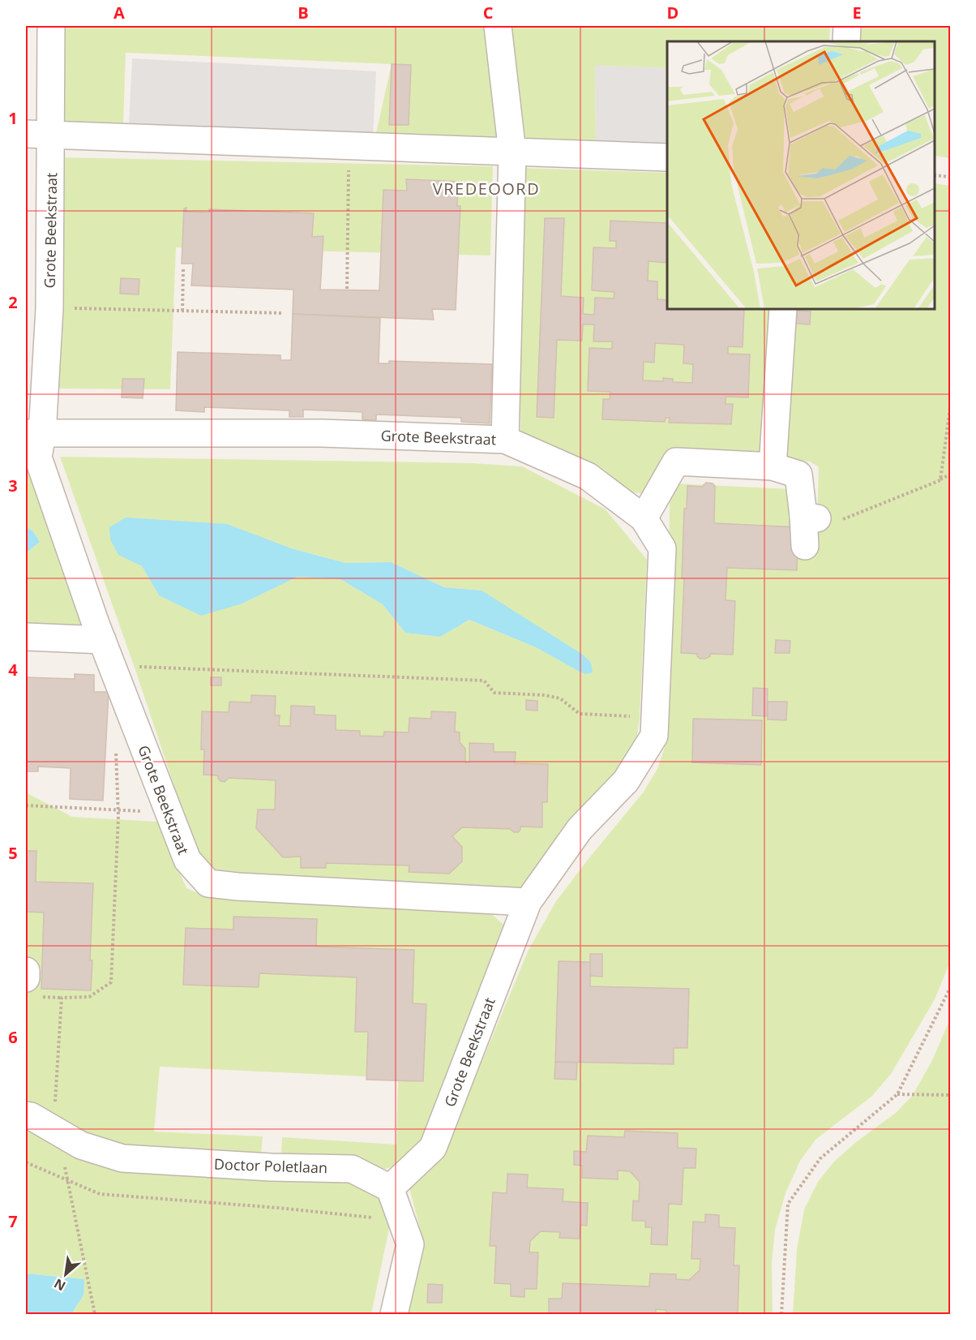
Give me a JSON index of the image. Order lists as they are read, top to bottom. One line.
{"streets":{"street":["Grote Beekstraat","Doctor Poletlaan"]},"crossings":[["Grote Beekstraat","Doctor Poletlaan"]],"districts":["VREDEOORD"],"north":"bottom left","grid":{"columns":["A","B","C","D","E"],"rows":["1","2","3","4","5","6","7"]}}
